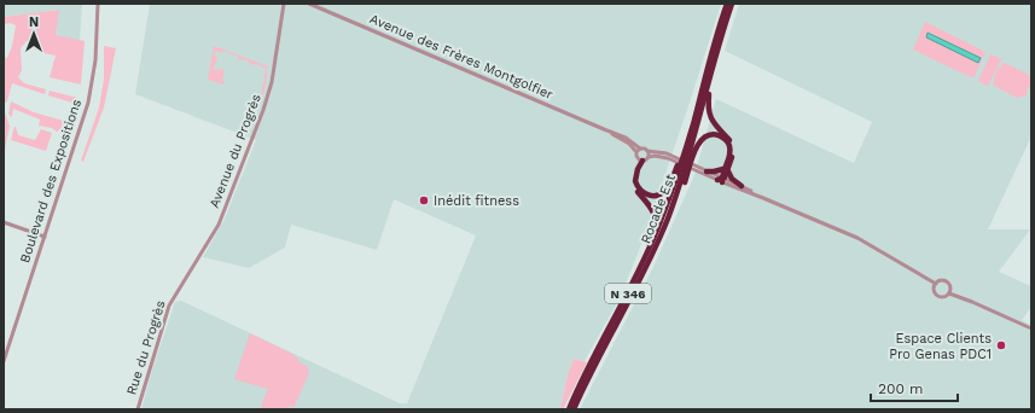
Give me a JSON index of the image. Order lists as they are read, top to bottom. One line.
{"streets":{"highway":["Rocade Est","N 346"],"street":["Avenue des Frères Montgolfier","Avenue du Progrès","Boulevard des Expositions","Rue du Progrès"]},"crossings":[["Avenue du Progrès","Rue du Progrès"]],"places":["Inédit fitness","Espace Clients Pro Genas PDC1"],"scale_bar":"200 m","north":"top"}
